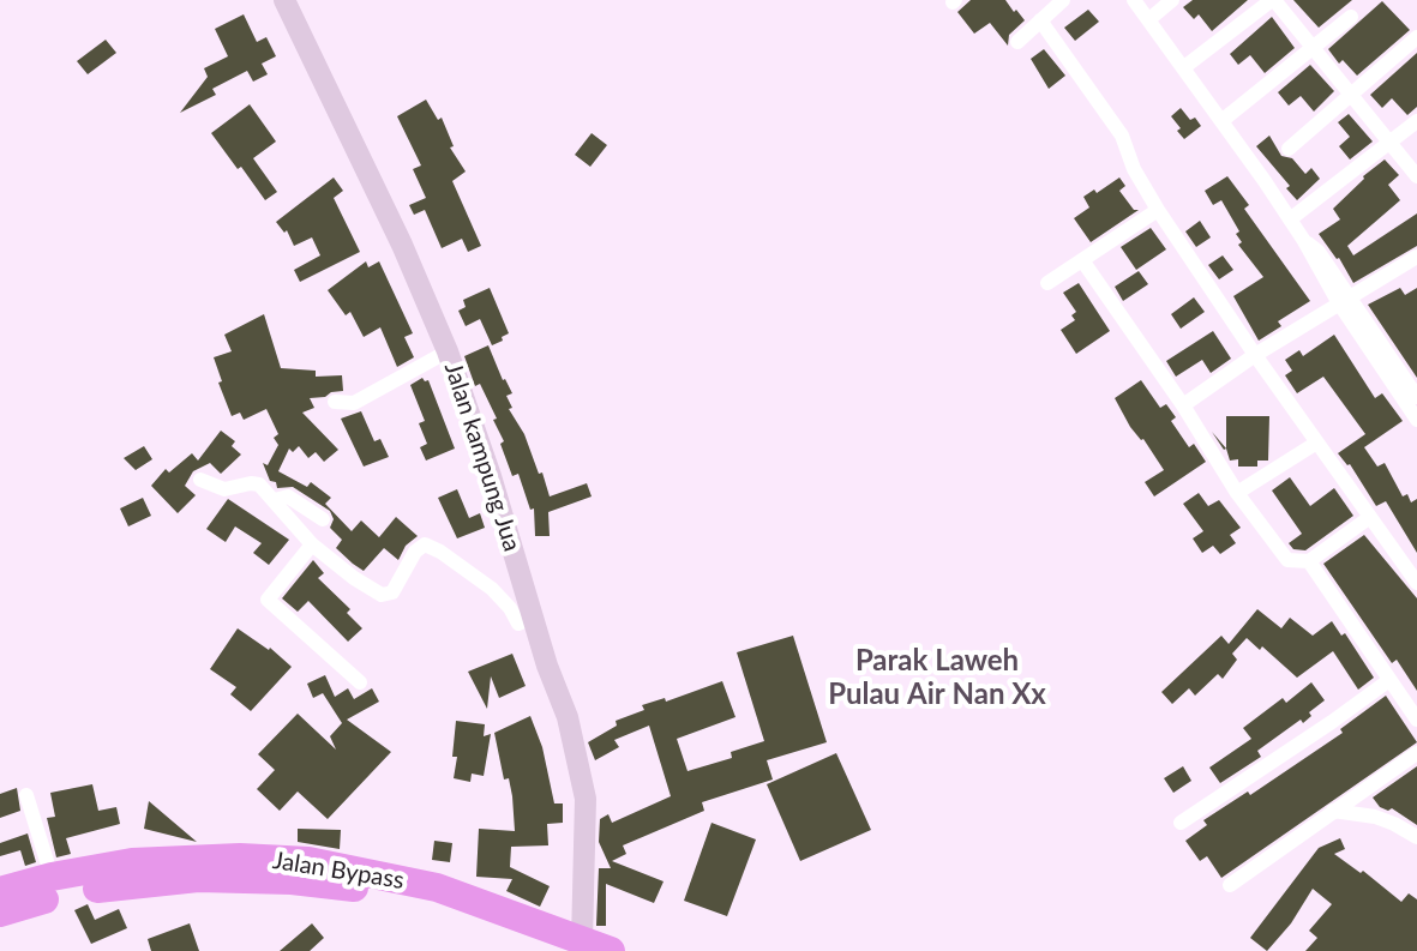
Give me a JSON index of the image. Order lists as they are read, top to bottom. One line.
{"streets":{"highway":["Jalan Bypass"],"street":["Jalan kampung Jua"]},"crossings":[["Jalan kampung Jua","Jalan Bypass"]],"districts":["Parak Laweh Pulau Air Nan Xx"]}
